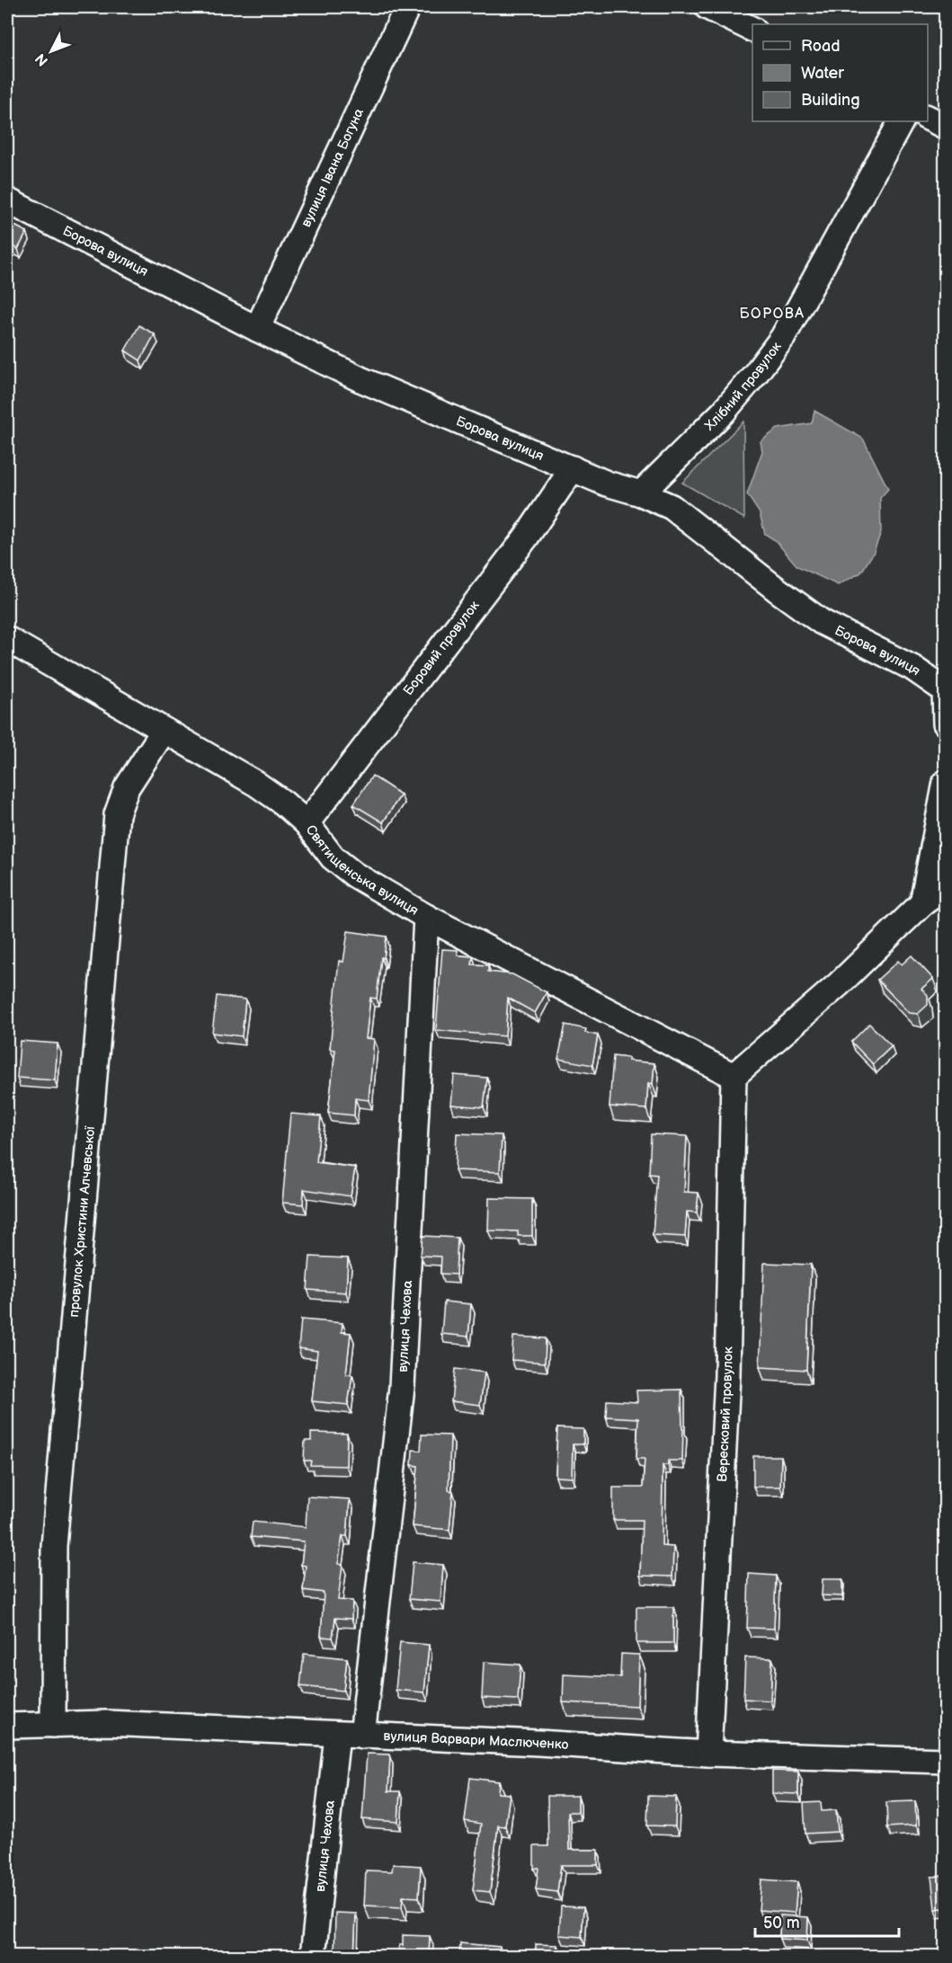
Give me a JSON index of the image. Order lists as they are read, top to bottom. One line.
{"streets":{"street":["вулиця Івана Богуна","Борова вулиця","Хлібний провулок","Боровий провулок","Святищенська вулиця","провулок Христини Алчевської","вулиця Чехова","Вересковий провулок","вулиця Варвари Маслюченко"]},"crossings":[["вулиця Івана Богуна","Борова вулиця"],["Борова вулиця","Хлібний провулок"],["Борова вулиця","Боровий провулок"],["Боровий провулок","Святищенська вулиця"],["Святищенська вулиця","провулок Христини Алчевської"],["Святищенська вулиця","вулиця Чехова"],["Святищенська вулиця","Вересковий провулок"],["провулок Христини Алчевської","вулиця Варвари Маслюченко"],["вулиця Чехова","вулиця Варвари Маслюченко"],["Вересковий провулок","вулиця Варвари Маслюченко"]],"districts":["БОРОВА"],"legend":["Road","Water","Building"],"scale_bar":"50 m","north":"bottom left"}
